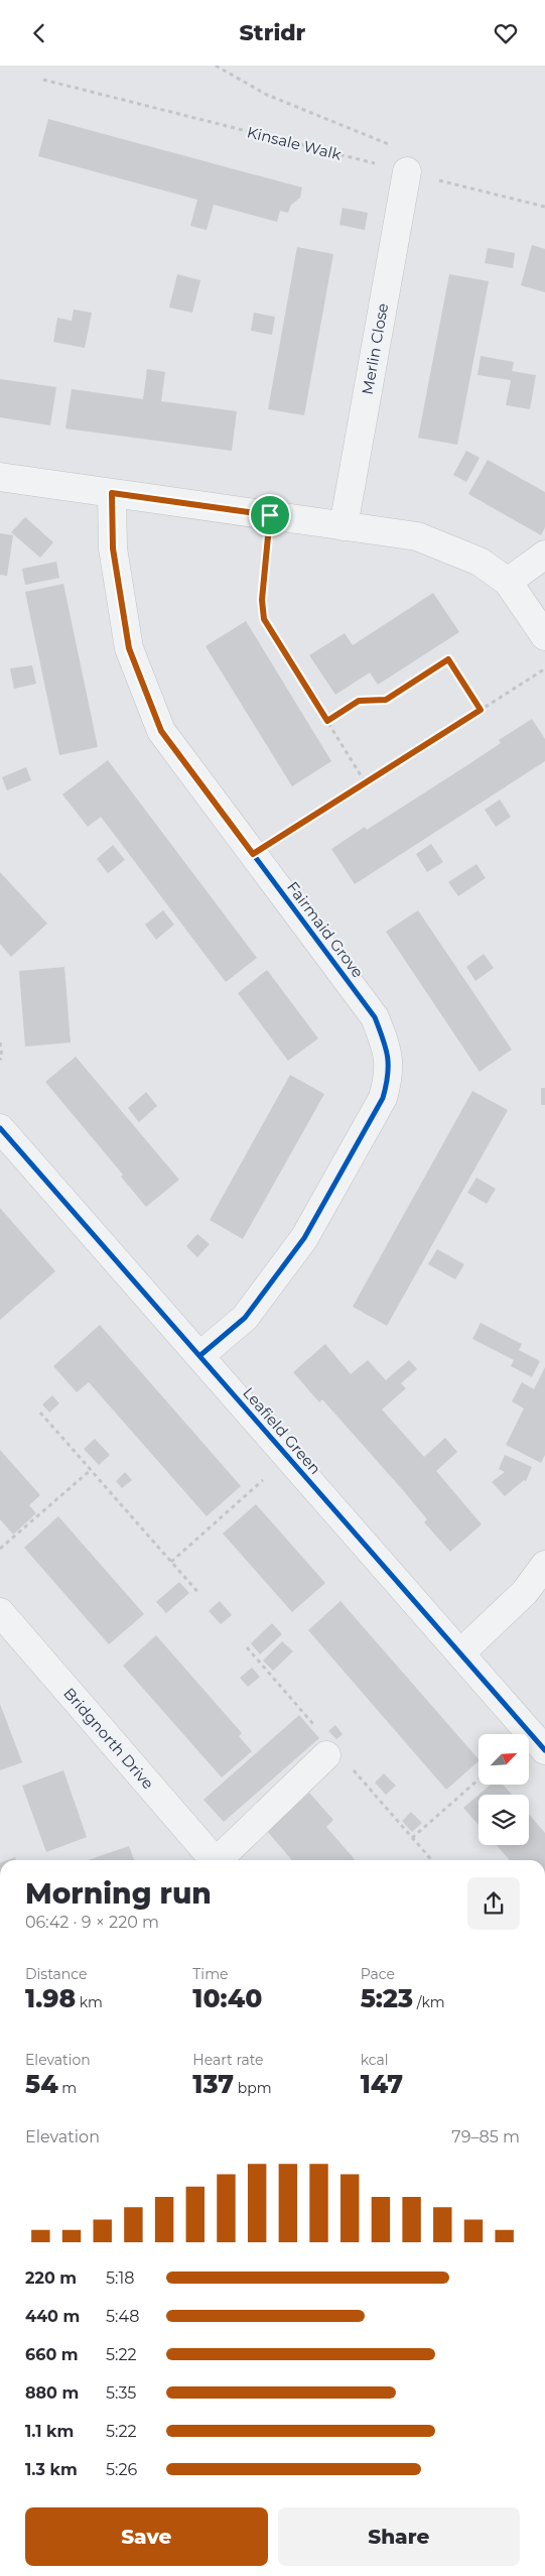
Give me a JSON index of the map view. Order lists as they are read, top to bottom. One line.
{"streets":{"street":["Merlin Close","Fairmaid Grove","Leafield Green","Bridgnorth Drive"],"path":["Kinsale Walk"]},"crossings":[["Kinsale Walk","Merlin Close"],["Fairmaid Grove","Leafield Green"]],"north":"top right","page":{"header":"Stridr","heading":["Morning run","06:42 · 9 × 220 m"],"stats":[["Distance","1.98 km"],["Time","10:40"],["Pace","5:23 /km"],["Elevation","54 m"],["Heart rate","137 bpm"],["kcal","147"]],"chart":["Elevation","79–85 m"],"list":[{"name":"220 m","note":"5:18"},{"name":"440 m","note":"5:48"},{"name":"660 m","note":"5:22"},{"name":"880 m","note":"5:35"},{"name":"1.1 km","note":"5:22"},{"name":"1.3 km","note":"5:26"}],"buttons":["Save","Share"]}}
